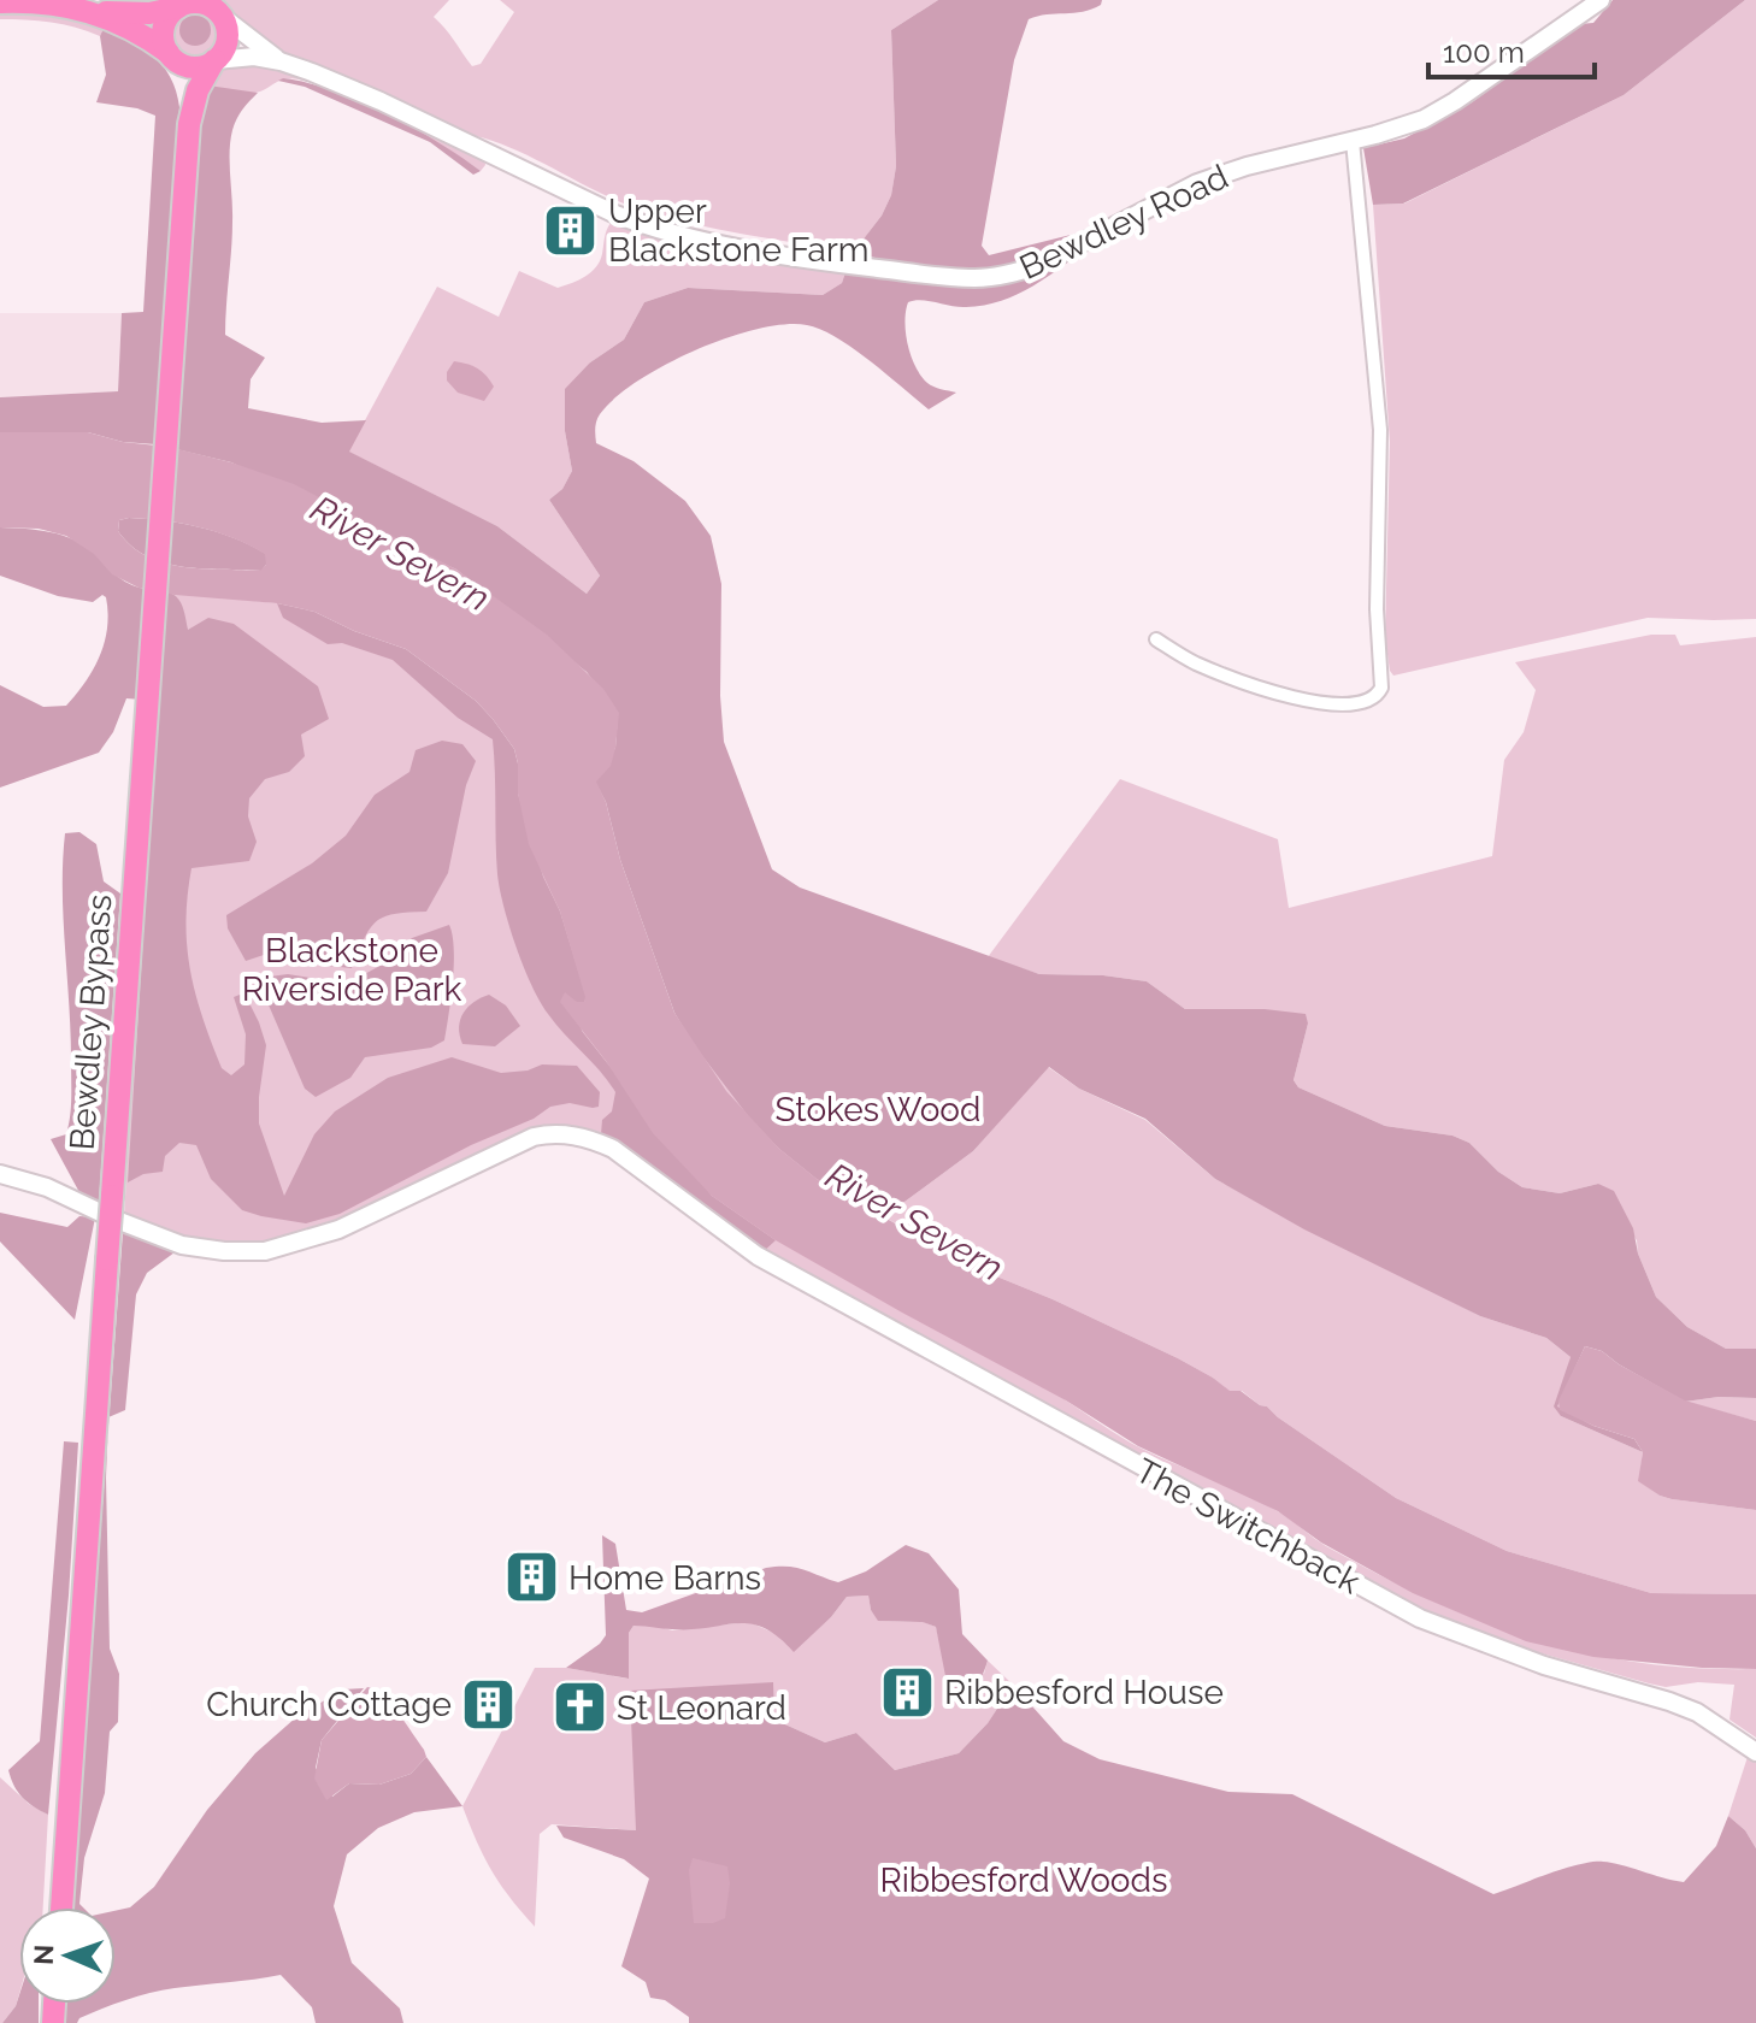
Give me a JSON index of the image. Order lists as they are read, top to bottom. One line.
{"streets":{"highway":["Bewdley Bypass"],"main road":["Bewdley Road","The Switchback"]},"crossings":[["Bewdley Road","Bewdley Bypass"]],"water":["River Severn"],"parks":["Blackstone Riverside Park","Stokes Wood","Ribbesford Woods"],"places":{"building":["Upper Blackstone Farm","Home Barns","Ribbesford House","Church Cottage"],"church":["St Leonard"]},"scale_bar":"100 m","north":"left"}
